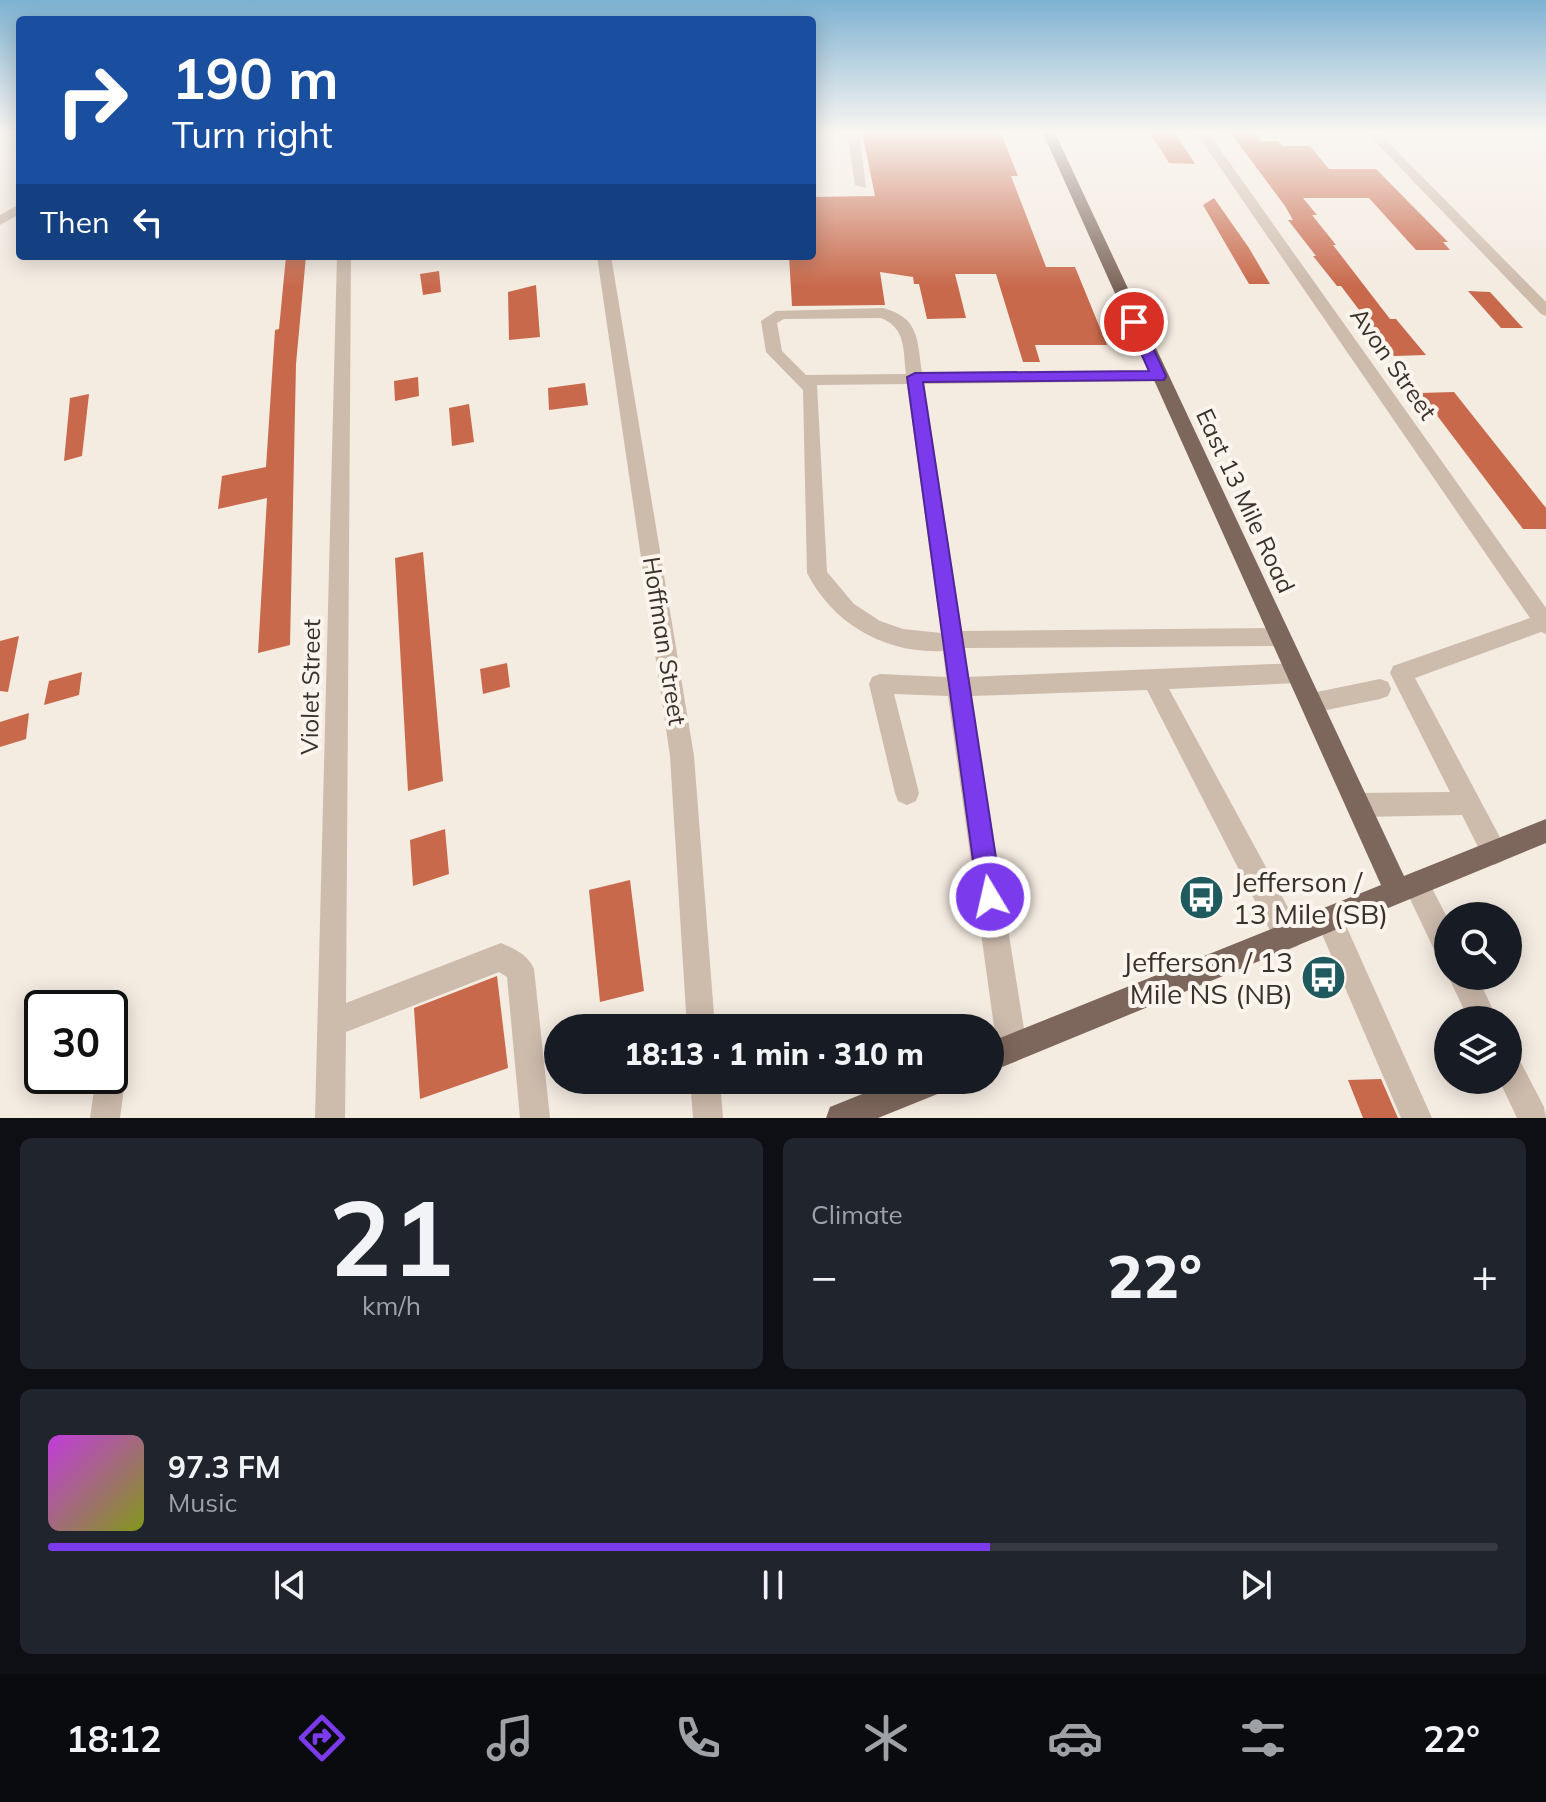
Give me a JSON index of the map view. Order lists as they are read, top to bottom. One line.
{"streets":{"main road":["East 13 Mile Road"],"street":["Avon Street","Hoffman Street","Violet Street"]},"places":{"bus stop":["Jefferson / 13 Mile (SB)","Jefferson / 13 Mile NS (NB)"]},"page":{"turn":["190 m","Turn right"],"then":"Then","limit":"30","trip":"18:13 · 1 min · 310 m","tile":[["21","km/h"],"Climate"],"heat":["−","22°","+"],"song":["97.3 FM","Music"],"tabs":["18:12","22°"]}}
